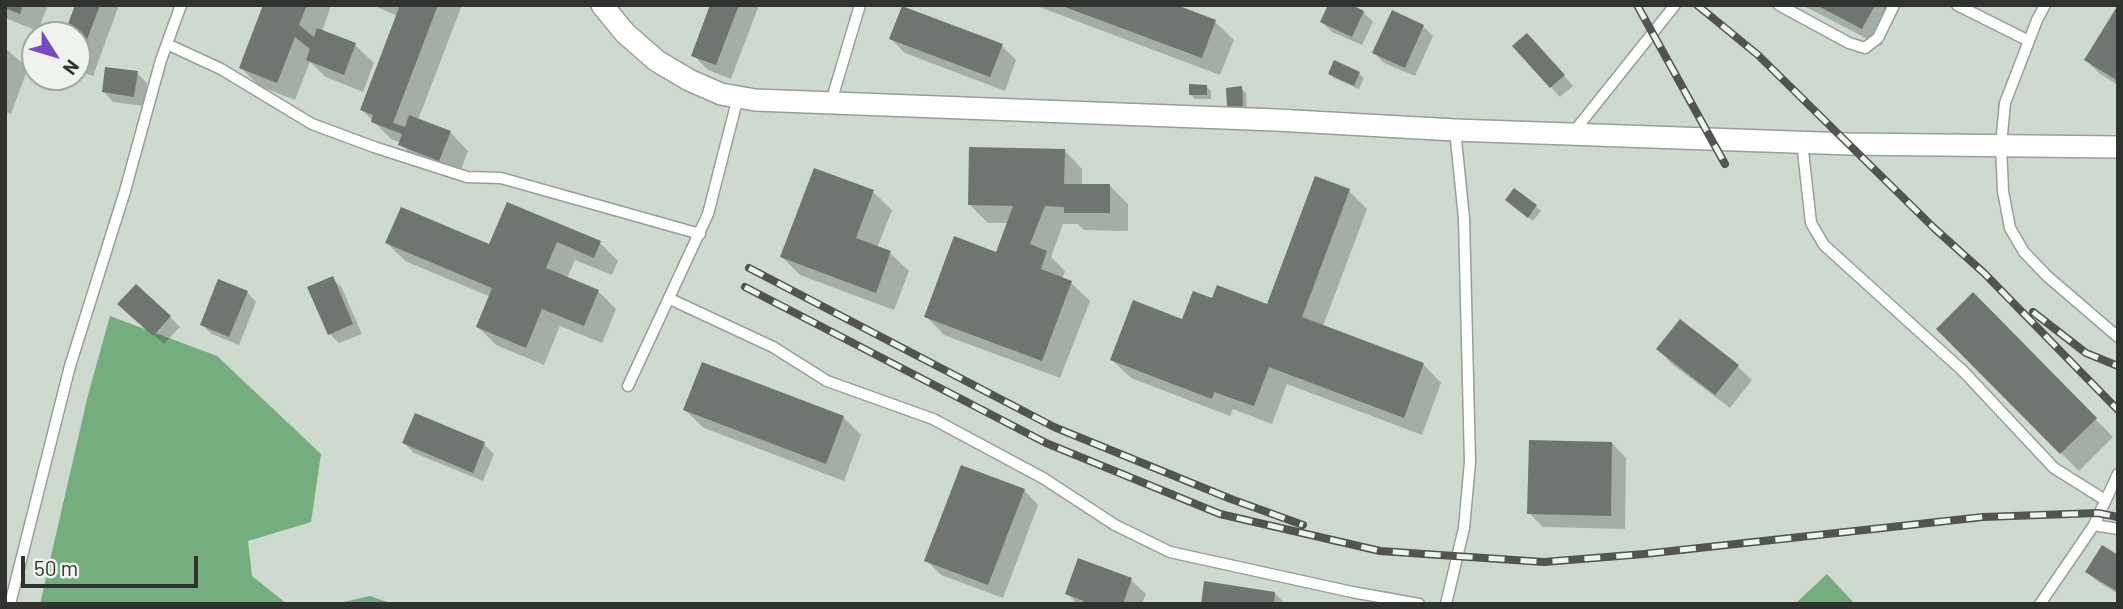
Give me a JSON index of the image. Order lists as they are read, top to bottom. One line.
{"scale_bar":"50 m","north":"bottom right"}
